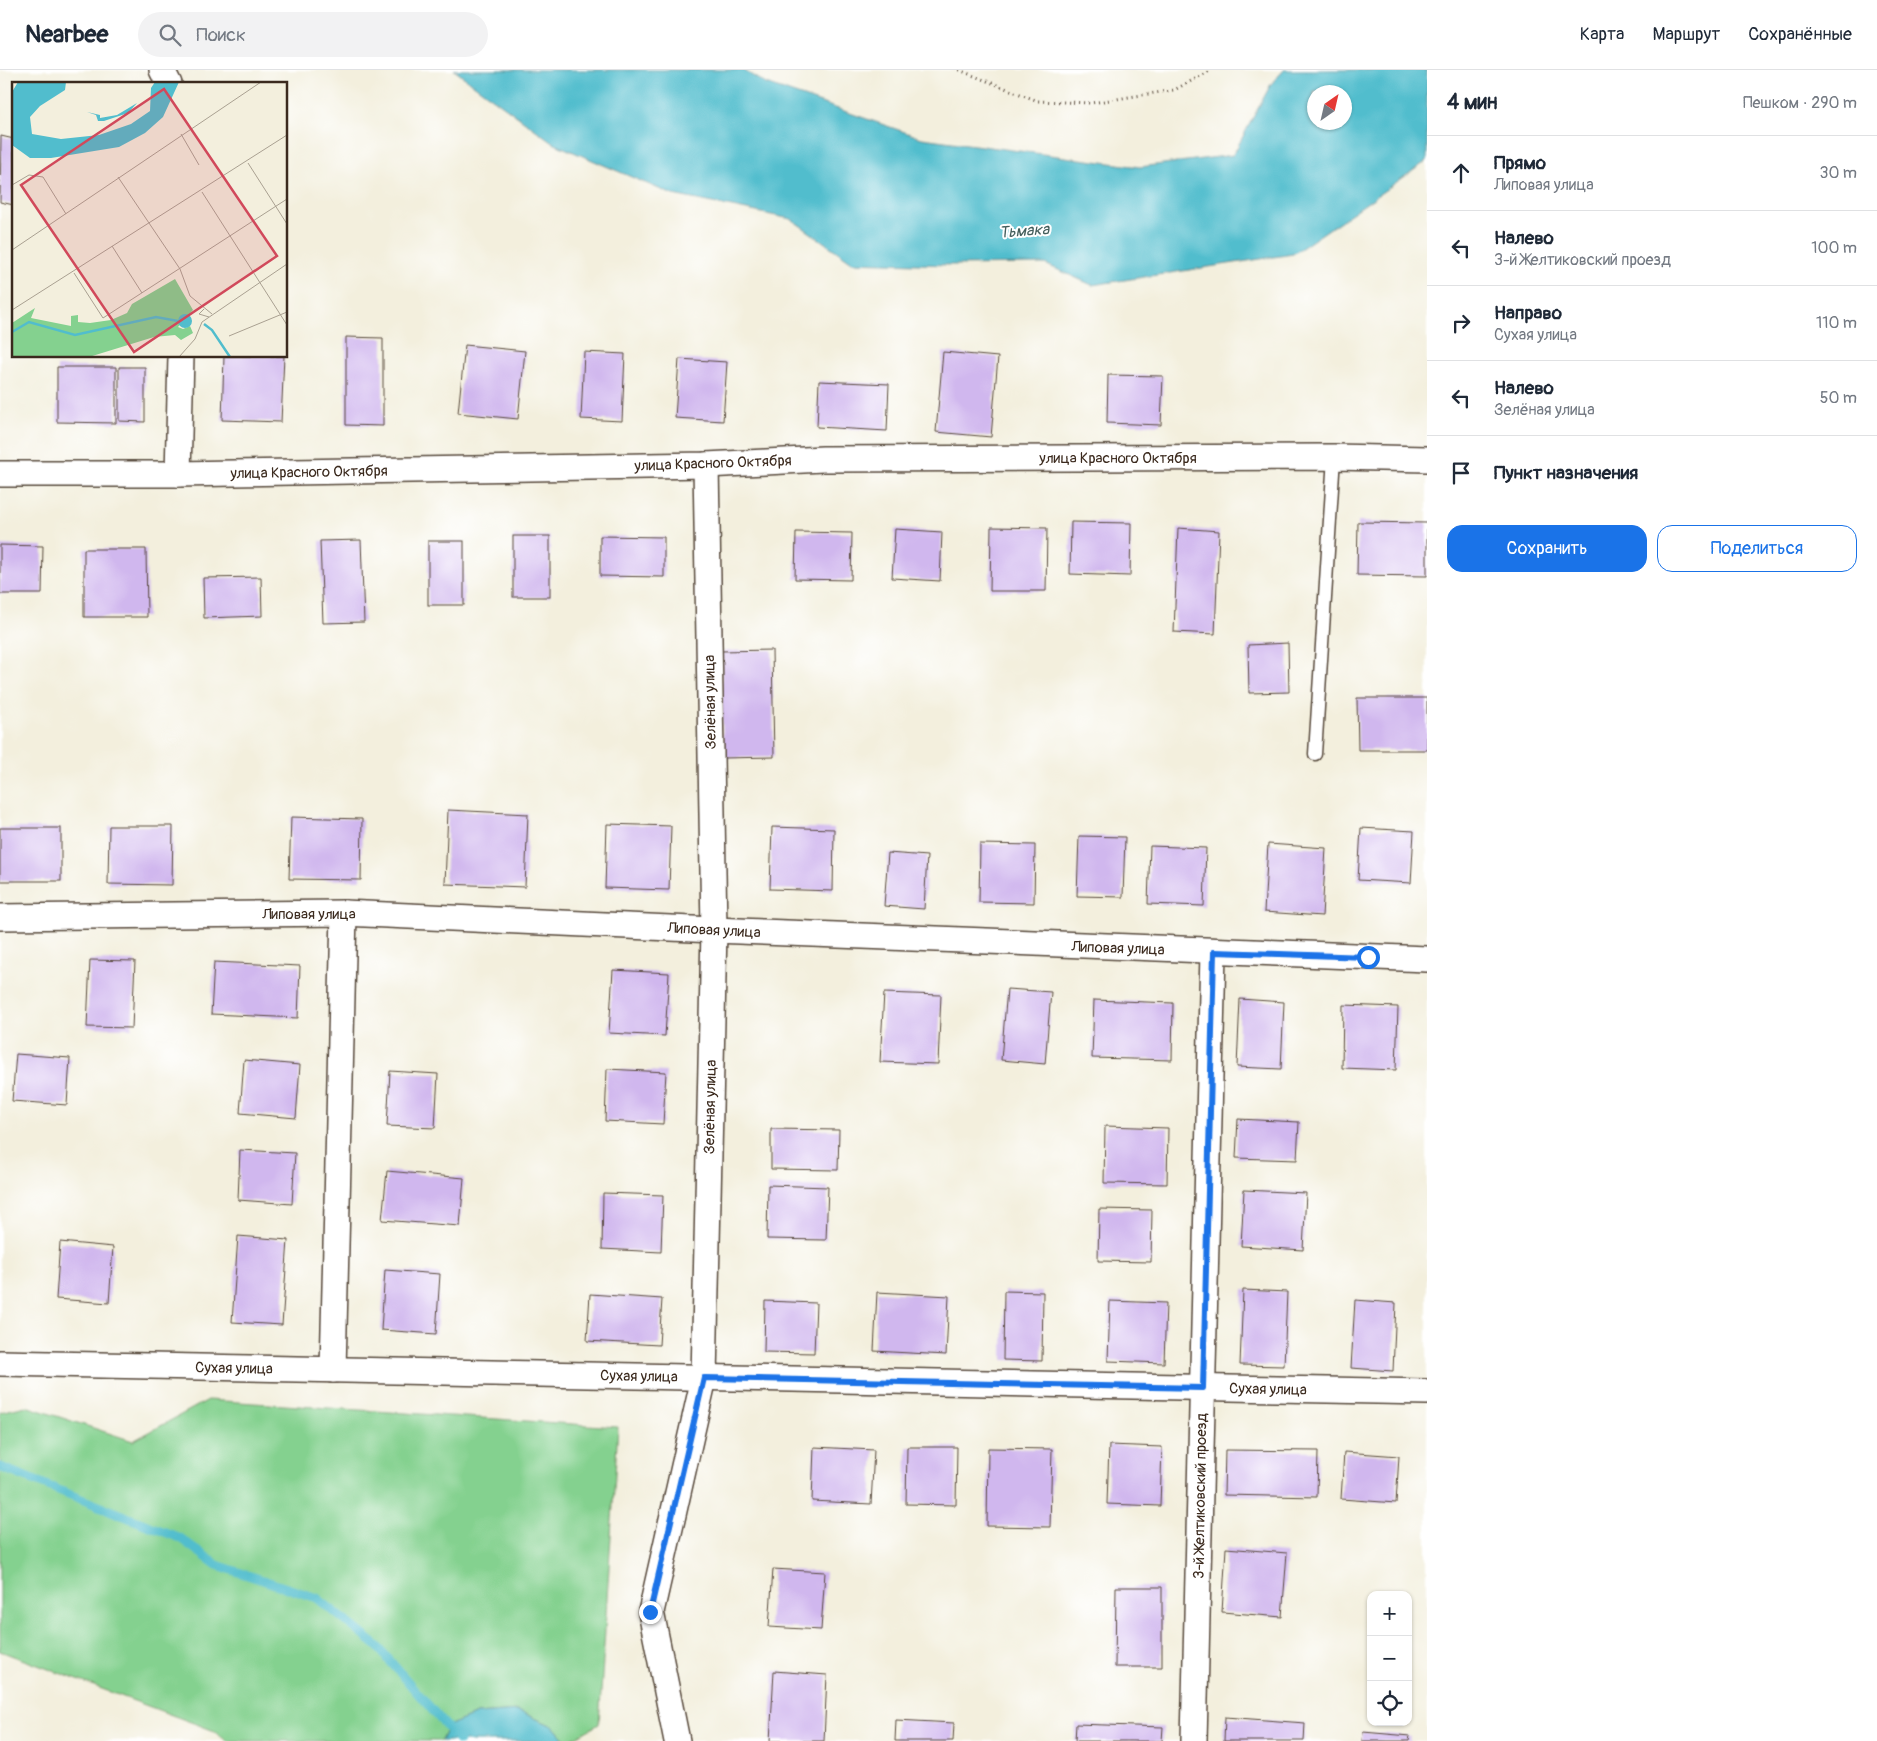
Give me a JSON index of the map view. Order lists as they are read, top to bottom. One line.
{"streets":{"street":["улица Красного Октября","Зелёная улица","Липовая улица","Сухая улица","3-й Желтиковский проезд"]},"crossings":[["улица Красного Октября","Зелёная улица"],["Зелёная улица","Липовая улица"],["Зелёная улица","Сухая улица"],["Липовая улица","3-й Желтиковский проезд"],["Сухая улица","3-й Желтиковский проезд"]],"water":["Тьмака"],"north":"top right","page":{"header":"Nearbee","search":"Поиск","nav":["Карта","Маршрут","Сохранённые"],"heading":["4 мин","Пешком · 290 m"],"list":[["Прямо","Липовая улица","30 m"],["Налево","3-й Желтиковский проезд","100 m"],["Направо","Сухая улица","110 m"],["Налево","Зелёная улица","50 m"],"Пункт назначения"],"buttons":["Сохранить","Поделиться"],"map_buttons":["+","−"]}}
